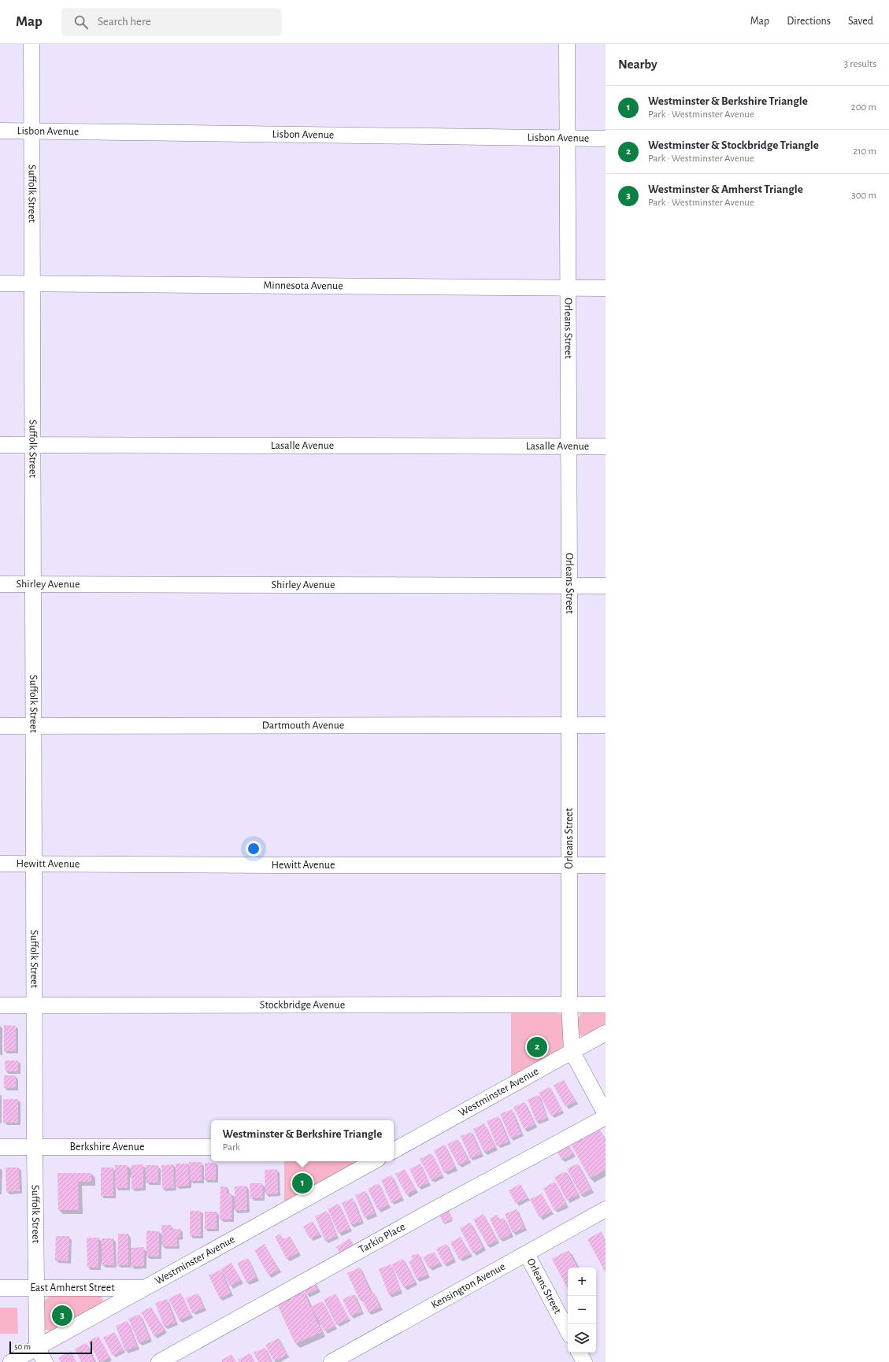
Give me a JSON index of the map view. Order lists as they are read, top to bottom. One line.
{"streets":{"street":["Lisbon Avenue","Suffolk Street","Minnesota Avenue","Orleans Street","Lasalle Avenue","Shirley Avenue","Dartmouth Avenue","Hewitt Avenue","Stockbridge Avenue","Westminster Avenue","Berkshire Avenue","Tarkio Place","Kensington Avenue","East Amherst Street"]},"crossings":[["Lisbon Avenue","Suffolk Street"],["Lisbon Avenue","Orleans Street"],["Suffolk Street","Minnesota Avenue"],["Suffolk Street","Lasalle Avenue"],["Suffolk Street","Shirley Avenue"],["Suffolk Street","Dartmouth Avenue"],["Suffolk Street","Hewitt Avenue"],["Suffolk Street","Stockbridge Avenue"],["Suffolk Street","Westminster Avenue"],["Suffolk Street","Berkshire Avenue"],["Suffolk Street","East Amherst Street"],["Minnesota Avenue","Orleans Street"],["Orleans Street","Lasalle Avenue"],["Orleans Street","Shirley Avenue"],["Orleans Street","Dartmouth Avenue"],["Orleans Street","Hewitt Avenue"],["Orleans Street","Stockbridge Avenue"],["Orleans Street","Westminster Avenue"],["Orleans Street","Kensington Avenue"],["Westminster Avenue","East Amherst Street"]],"scale_bar":"50 m","page":{"header":"Map","search":"Search here","nav":["Map","Directions","Saved"],"heading":["Nearby","3 results"],"list":[{"mark":"1","name":"Westminster & Berkshire Triangle","note":"Park · Westminster Avenue","value":"200 m"},{"mark":"2","name":"Westminster & Stockbridge Triangle","note":"Park · Westminster Avenue","value":"210 m"},{"mark":"3","name":"Westminster & Amherst Triangle","note":"Park · Westminster Avenue","value":"300 m"}],"pins":["2","1","3"],"popup":["Westminster & Berkshire Triangle","Park"],"map_buttons":["+","−"],"scale":"50 m"}}
